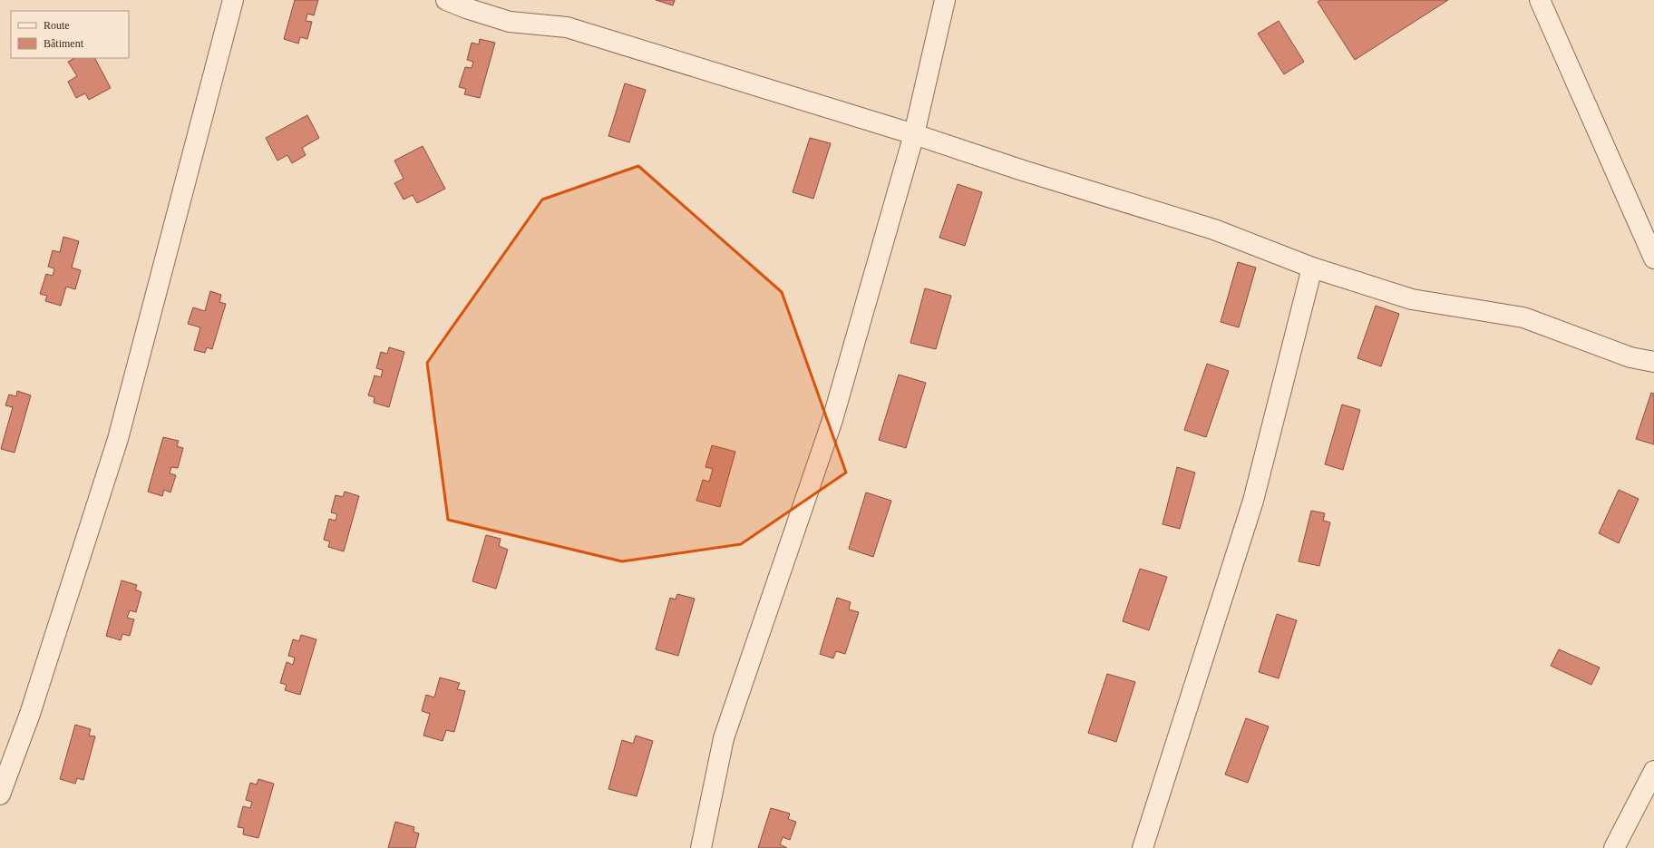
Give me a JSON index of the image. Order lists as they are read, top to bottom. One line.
{"legend":["Route","Bâtiment"]}
